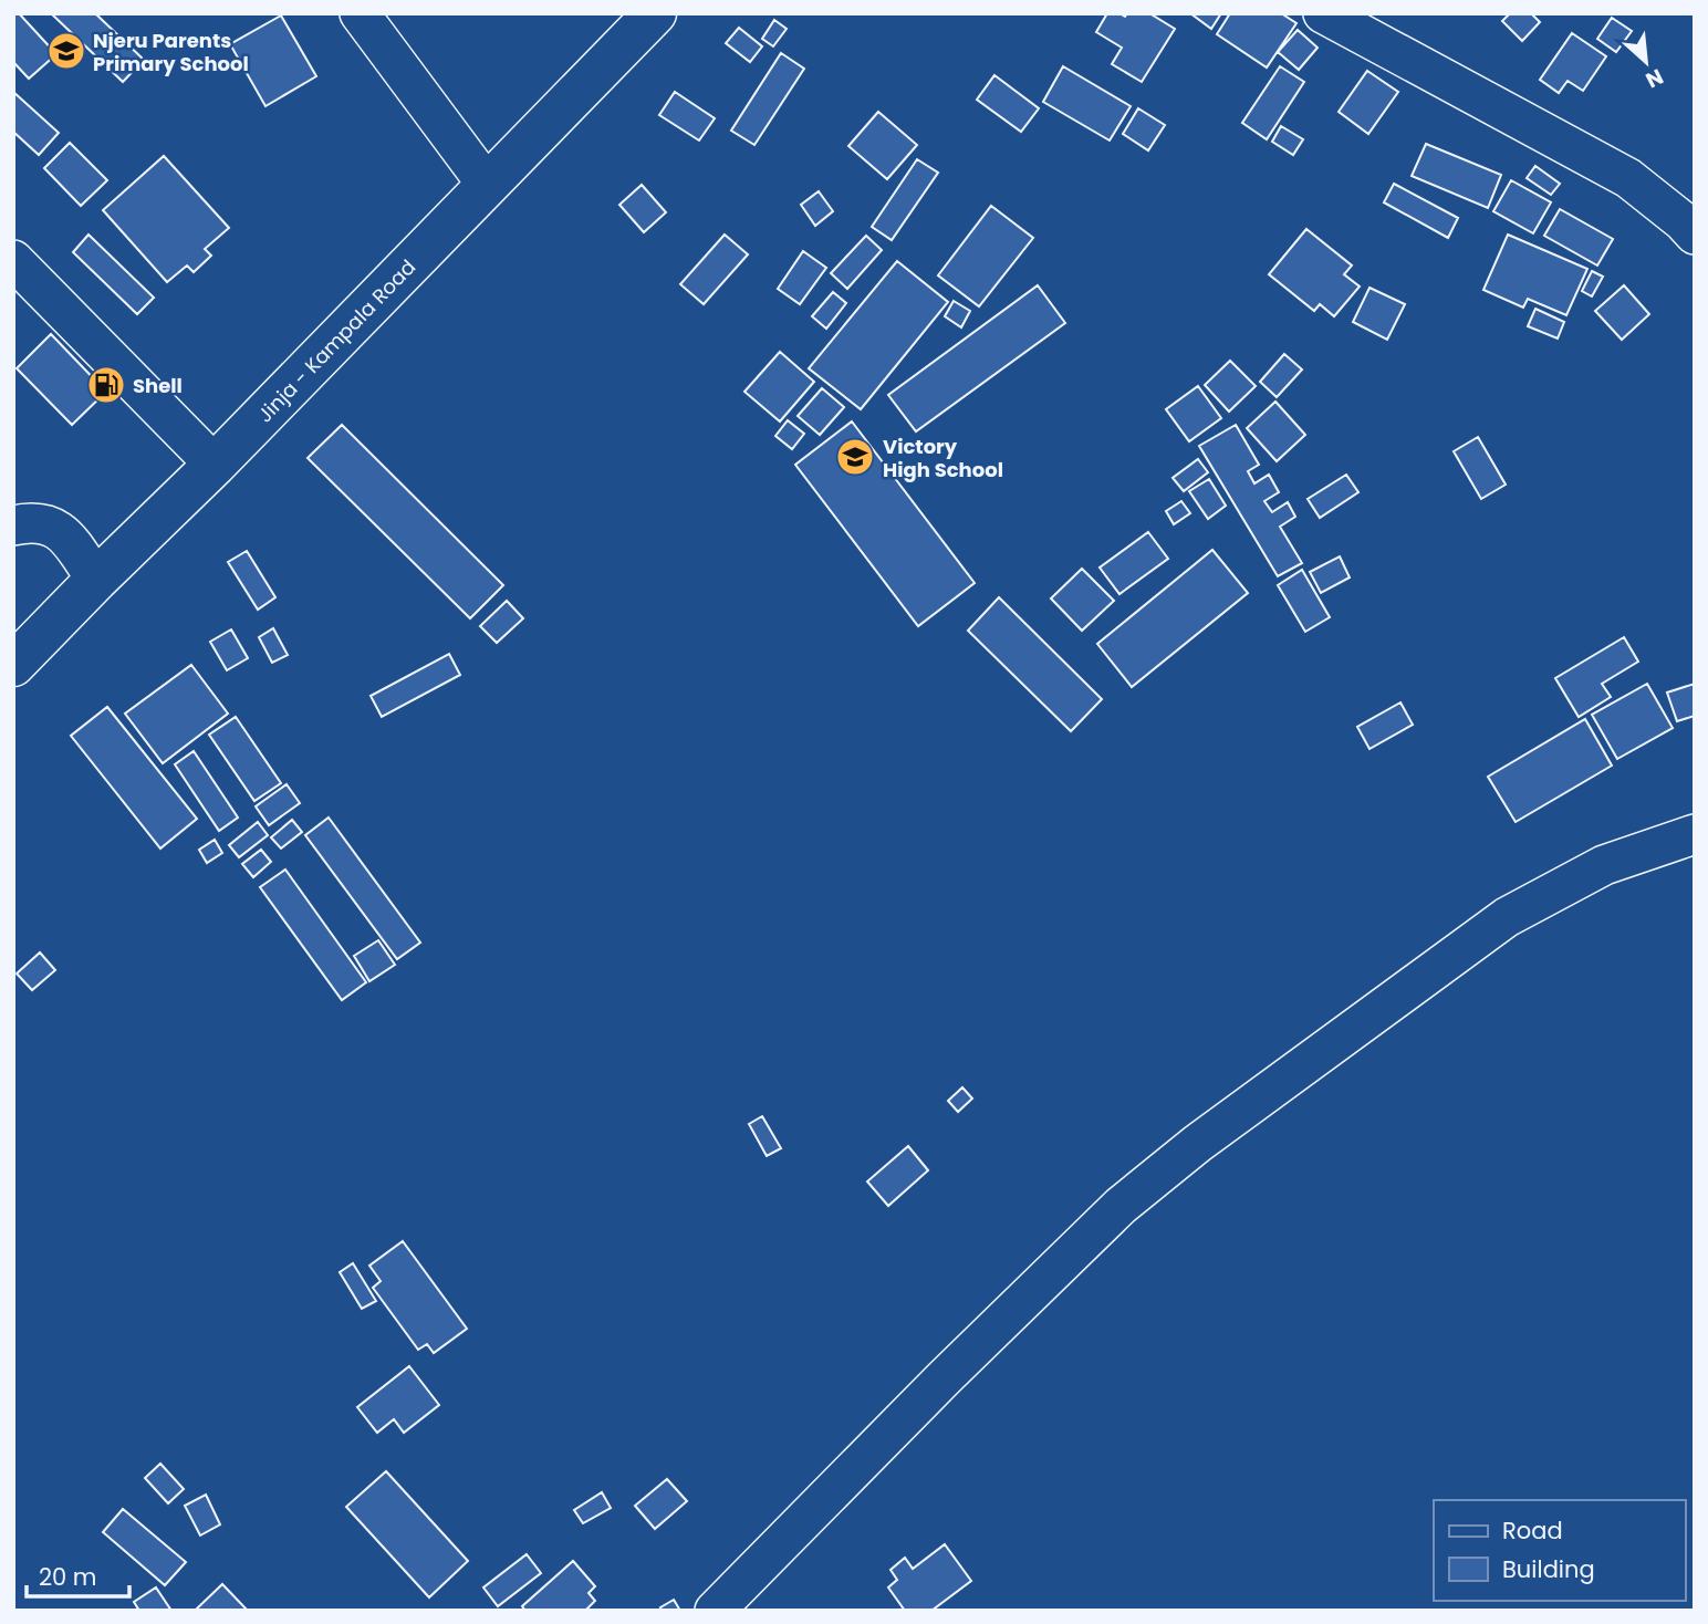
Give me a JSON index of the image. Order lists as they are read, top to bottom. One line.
{"streets":{"highway":["Jinja - Kampala Road"]},"places":{"school or university":["Njeru Parents Primary School","Victory High School"],"fuel station":["Shell"]},"legend":["Road","Building"],"scale_bar":"20 m","north":"bottom right"}
